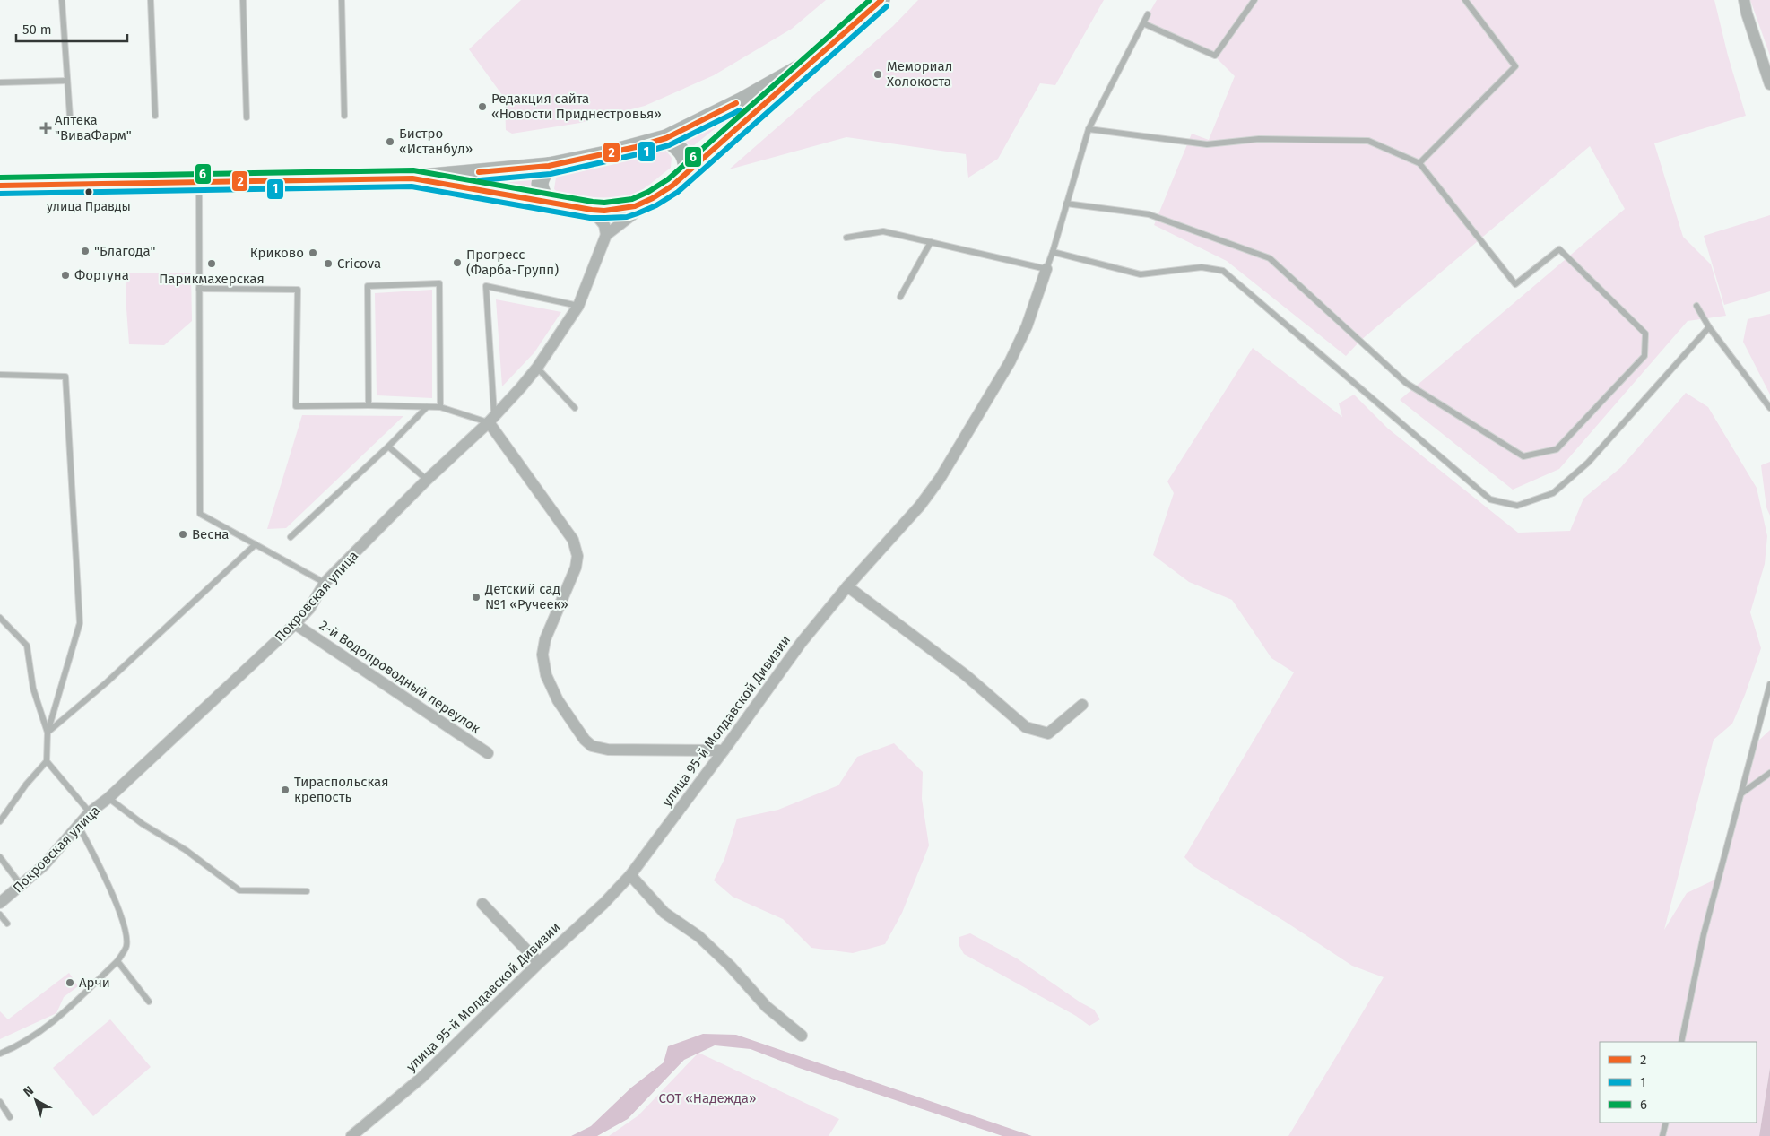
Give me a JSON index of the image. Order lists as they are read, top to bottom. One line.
{"streets":{"street":["Покровская улица","2-й Водопроводный переулок","улица 95-й Молдавской Дивизии"]},"crossings":[["Покровская улица","2-й Водопроводный переулок"]],"parks":["СОТ «Надежда»"],"places":{"other":["Мемориал Холокоста","Редакция сайта «Новости Приднестровья»","Бистро «Истанбул»","улица Правды","\"Благода\"","Криково","Прогресс (Фарба-Групп)","Парикмахерская","Cricova","Фортуна","Весна","Детский сад №1 «Ручеек»","Тираспольская крепость","Арчи"],"health":["Аптека \"ВиваФарм\""]},"lines":["transit line 2","transit line 6","transit line 1"],"legend":["2","1","6"],"scale_bar":"50 m","north":"top left"}
